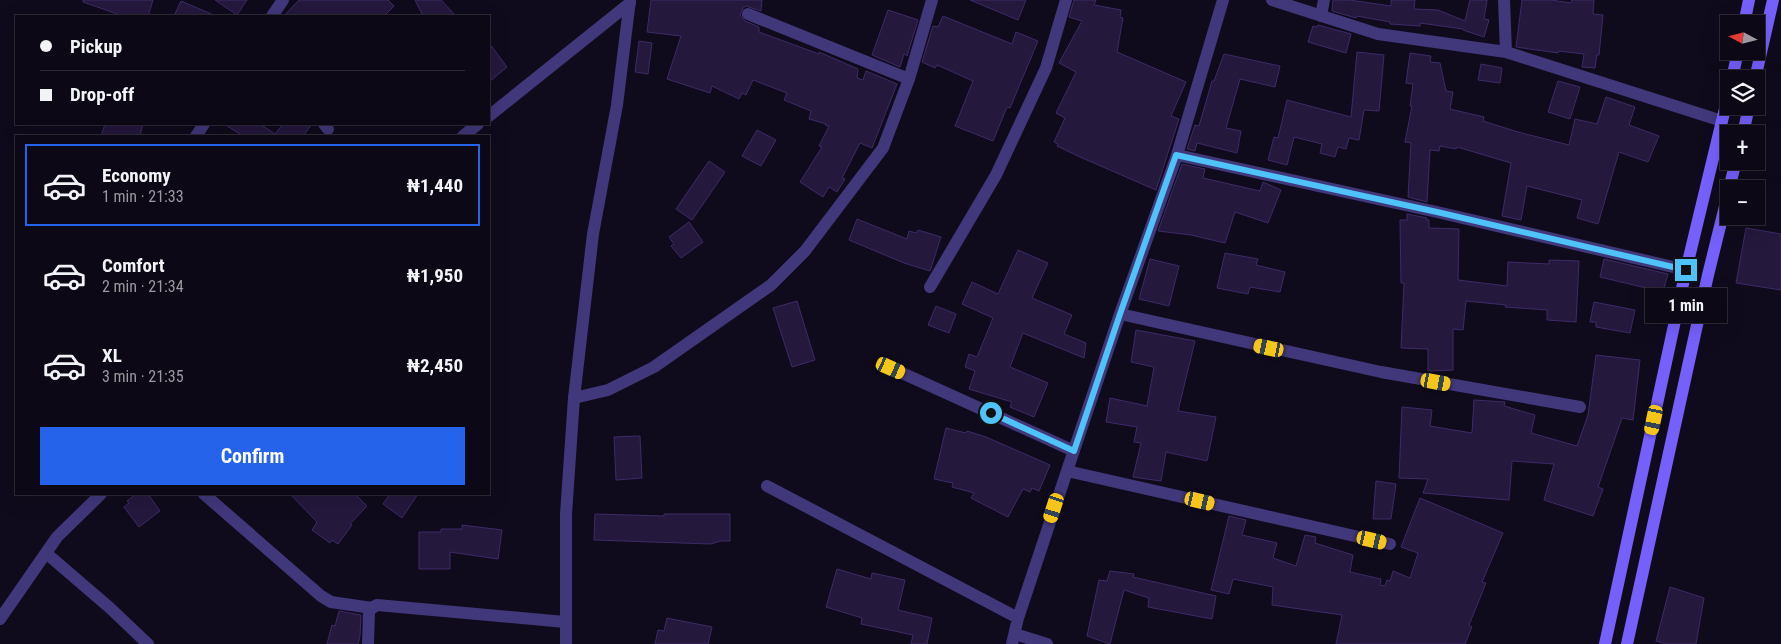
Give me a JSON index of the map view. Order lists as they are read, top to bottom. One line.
{"north":"left","page":{"map_buttons":["+","−"],"banner":["Pickup","Drop-off"],"list":[{"name":"Economy","note":"1 min · 21:33","value":"₦1,440"},{"name":"Comfort","note":"2 min · 21:34","value":"₦1,950"},{"name":"XL","note":"3 min · 21:35","value":"₦2,450"}],"bubble":"1 min","buttons":"Confirm"}}
